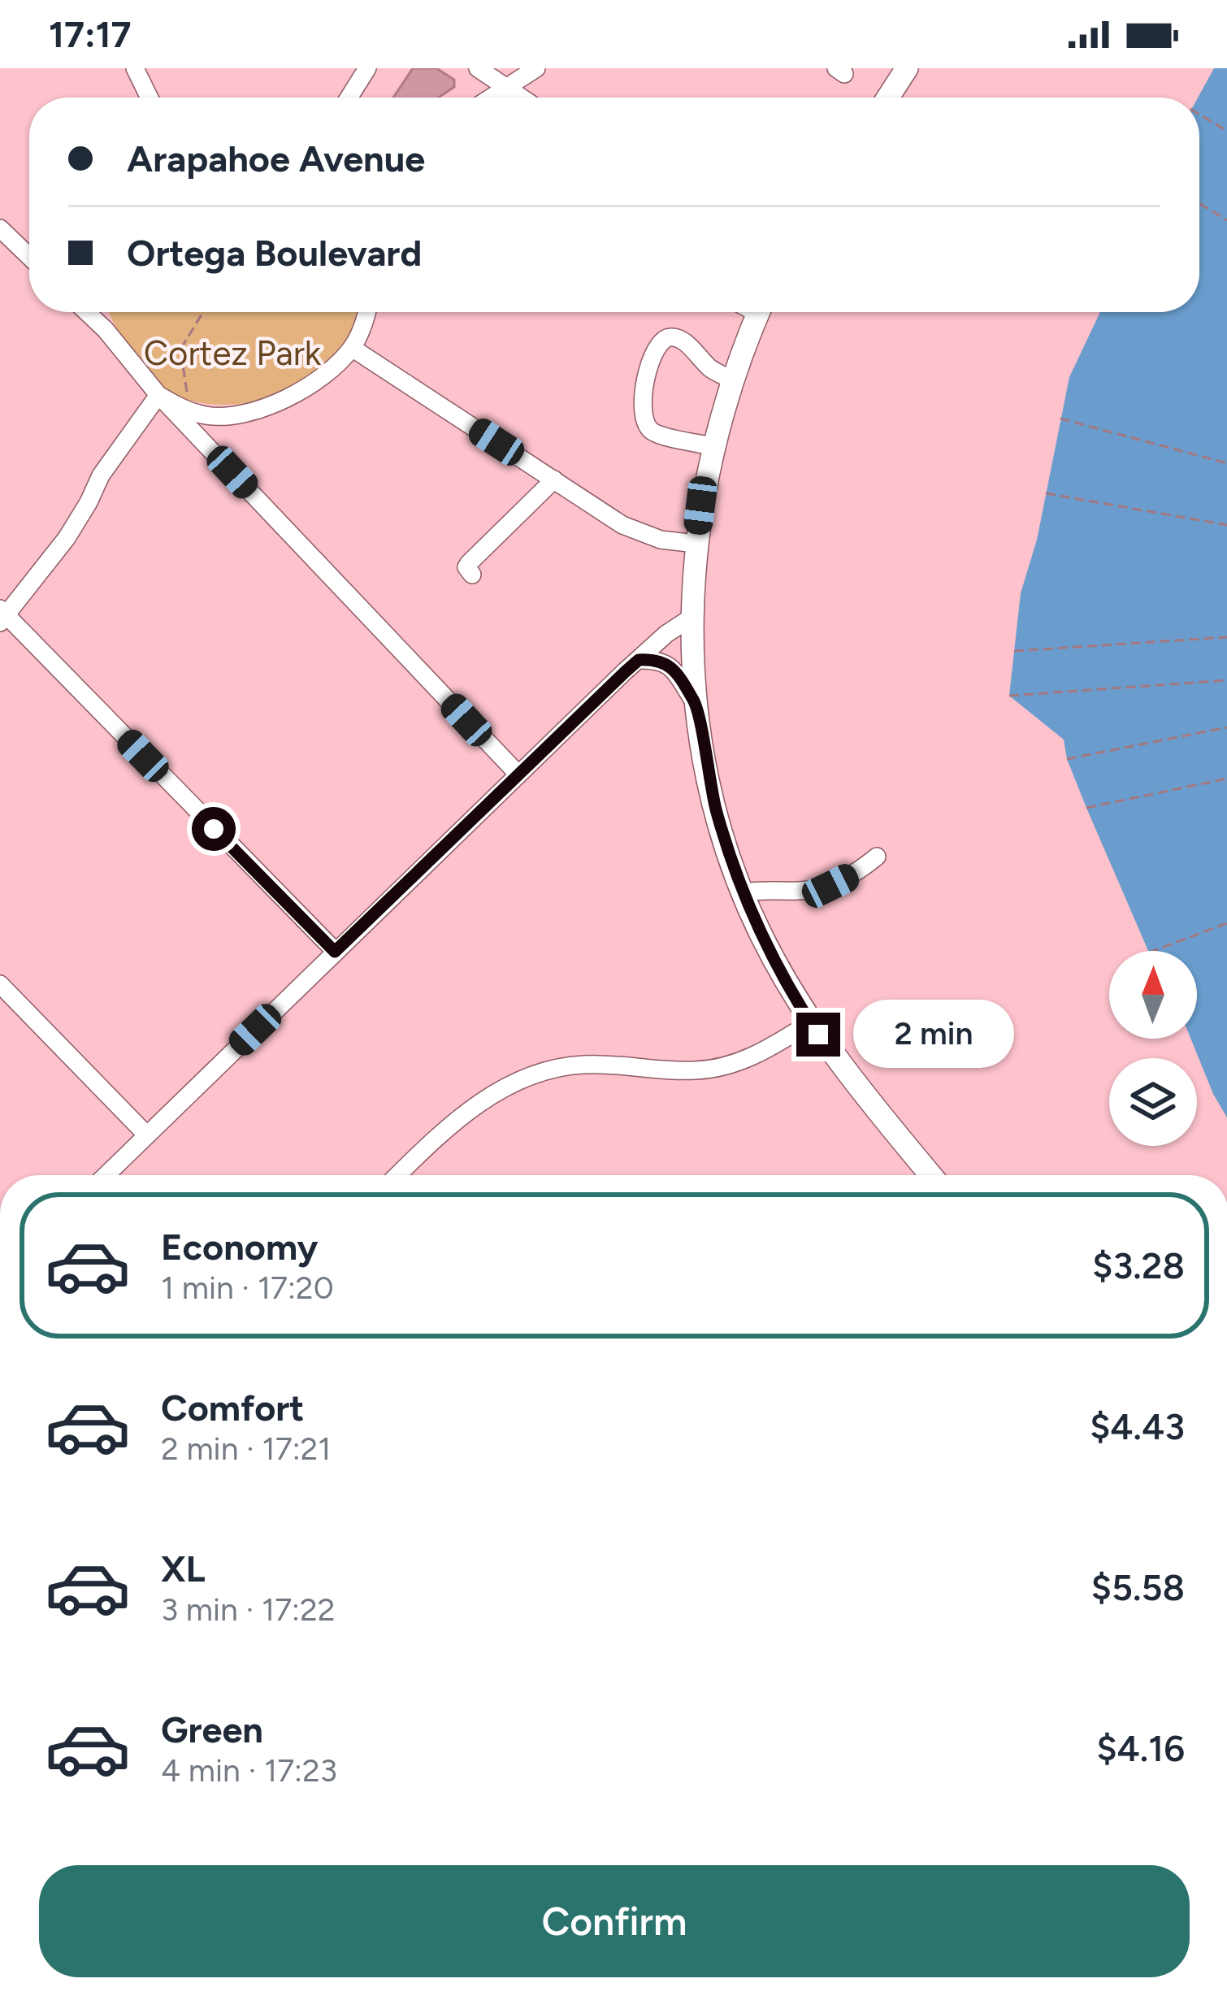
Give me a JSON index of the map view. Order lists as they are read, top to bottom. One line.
{"parks":["Cortez Park"],"north":"top","page":{"status":"17:17","banner":["Arapahoe Avenue","Ortega Boulevard"],"bubble":"2 min","list":[{"name":"Economy","note":"1 min · 17:20","value":"$3.28"},{"name":"Comfort","note":"2 min · 17:21","value":"$4.43"},{"name":"XL","note":"3 min · 17:22","value":"$5.58"},{"name":"Green","note":"4 min · 17:23","value":"$4.16"}],"buttons":"Confirm"}}
